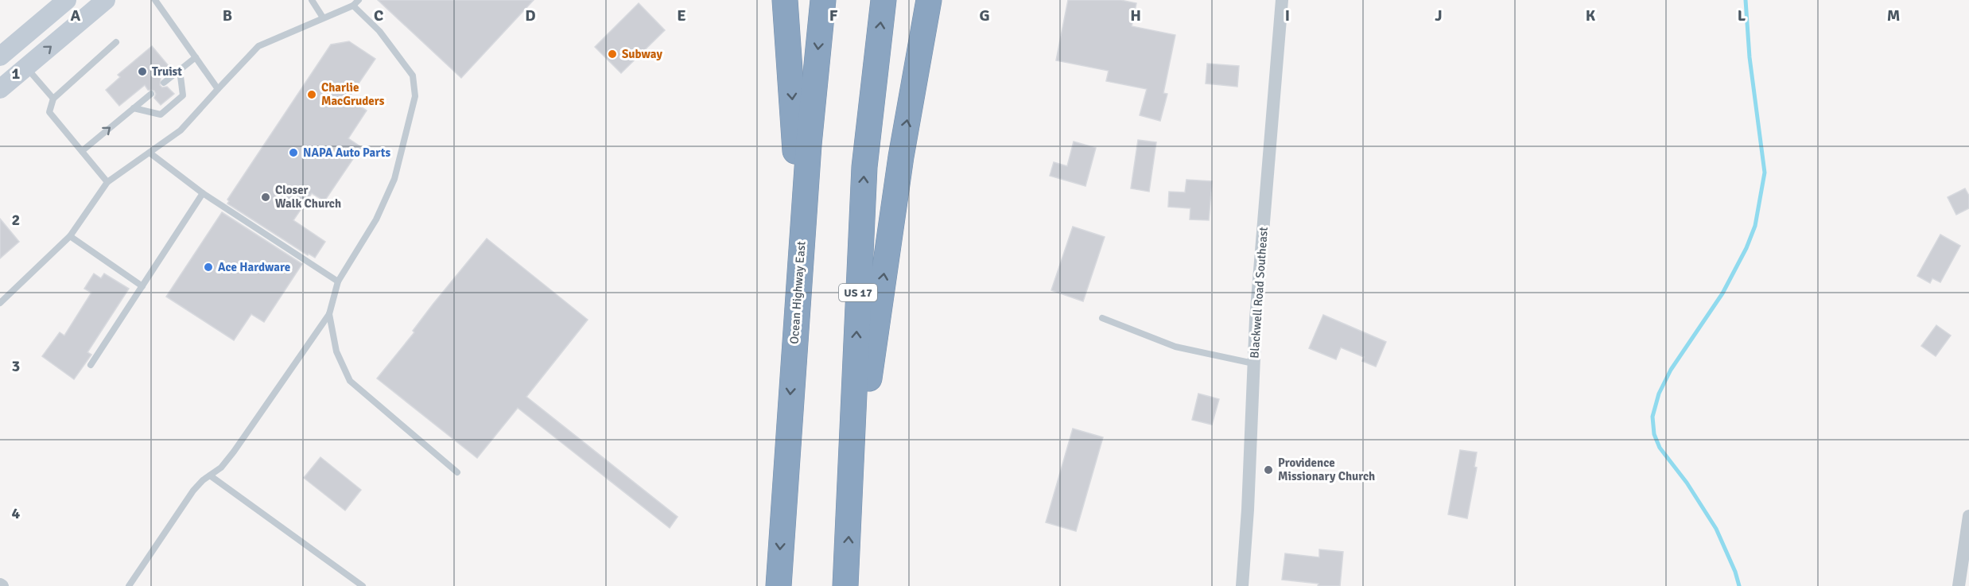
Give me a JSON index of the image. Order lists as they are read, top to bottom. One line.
{"streets":{"highway":["Ocean Highway East","US 17"],"street":["Blackwell Road Southeast"]},"places":["Subway","Truist","Charlie MacGruders","NAPA Auto Parts","Closer Walk Church","Ace Hardware","Providence Missionary Church"],"grid":{"columns":["A","B","C","D","E","F","G","H","I","J","K","L","M"],"rows":["1","2","3","4"]}}
